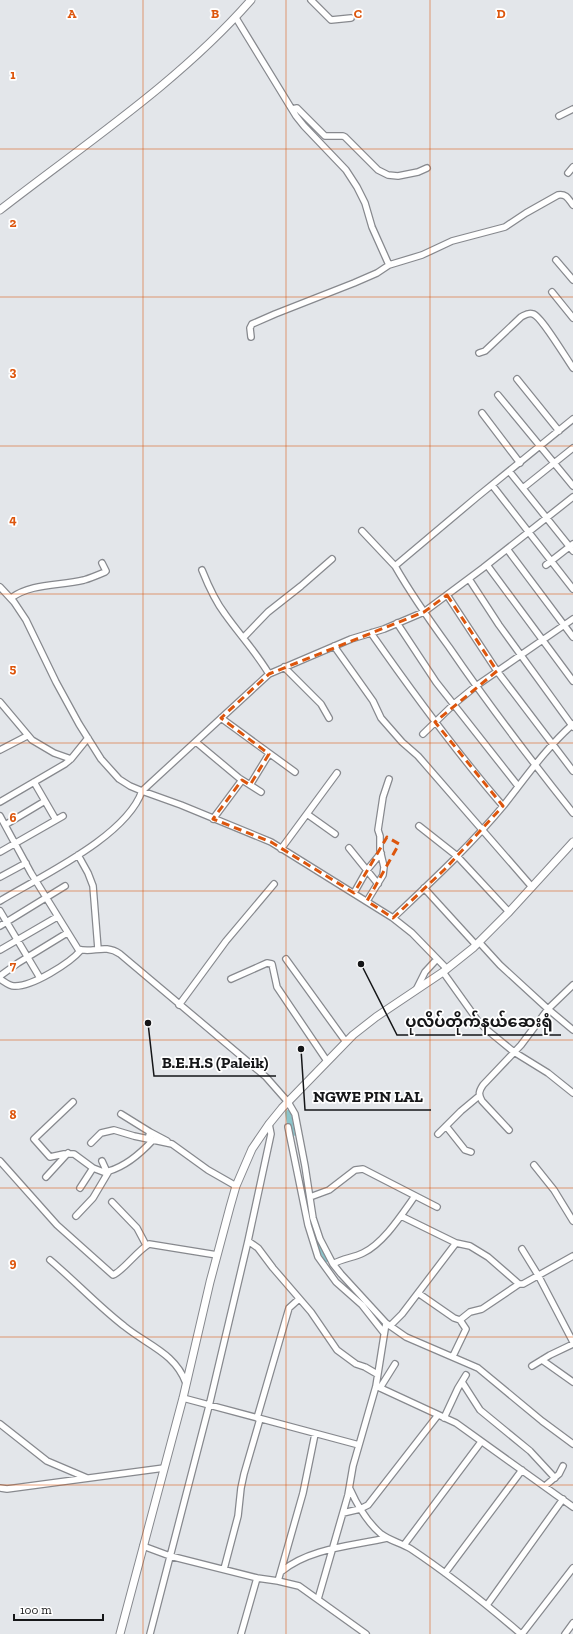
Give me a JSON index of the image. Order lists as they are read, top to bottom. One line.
{"places":["ပုလိပ်တိုက်နယ်ဆေးရုံ","B.E.H.S (Paleik)","NGWE PIN LAL"],"scale_bar":"100 m","grid":{"columns":["A","B","C","D"],"rows":["1","2","3","4","5","6","7","8","9"]}}
